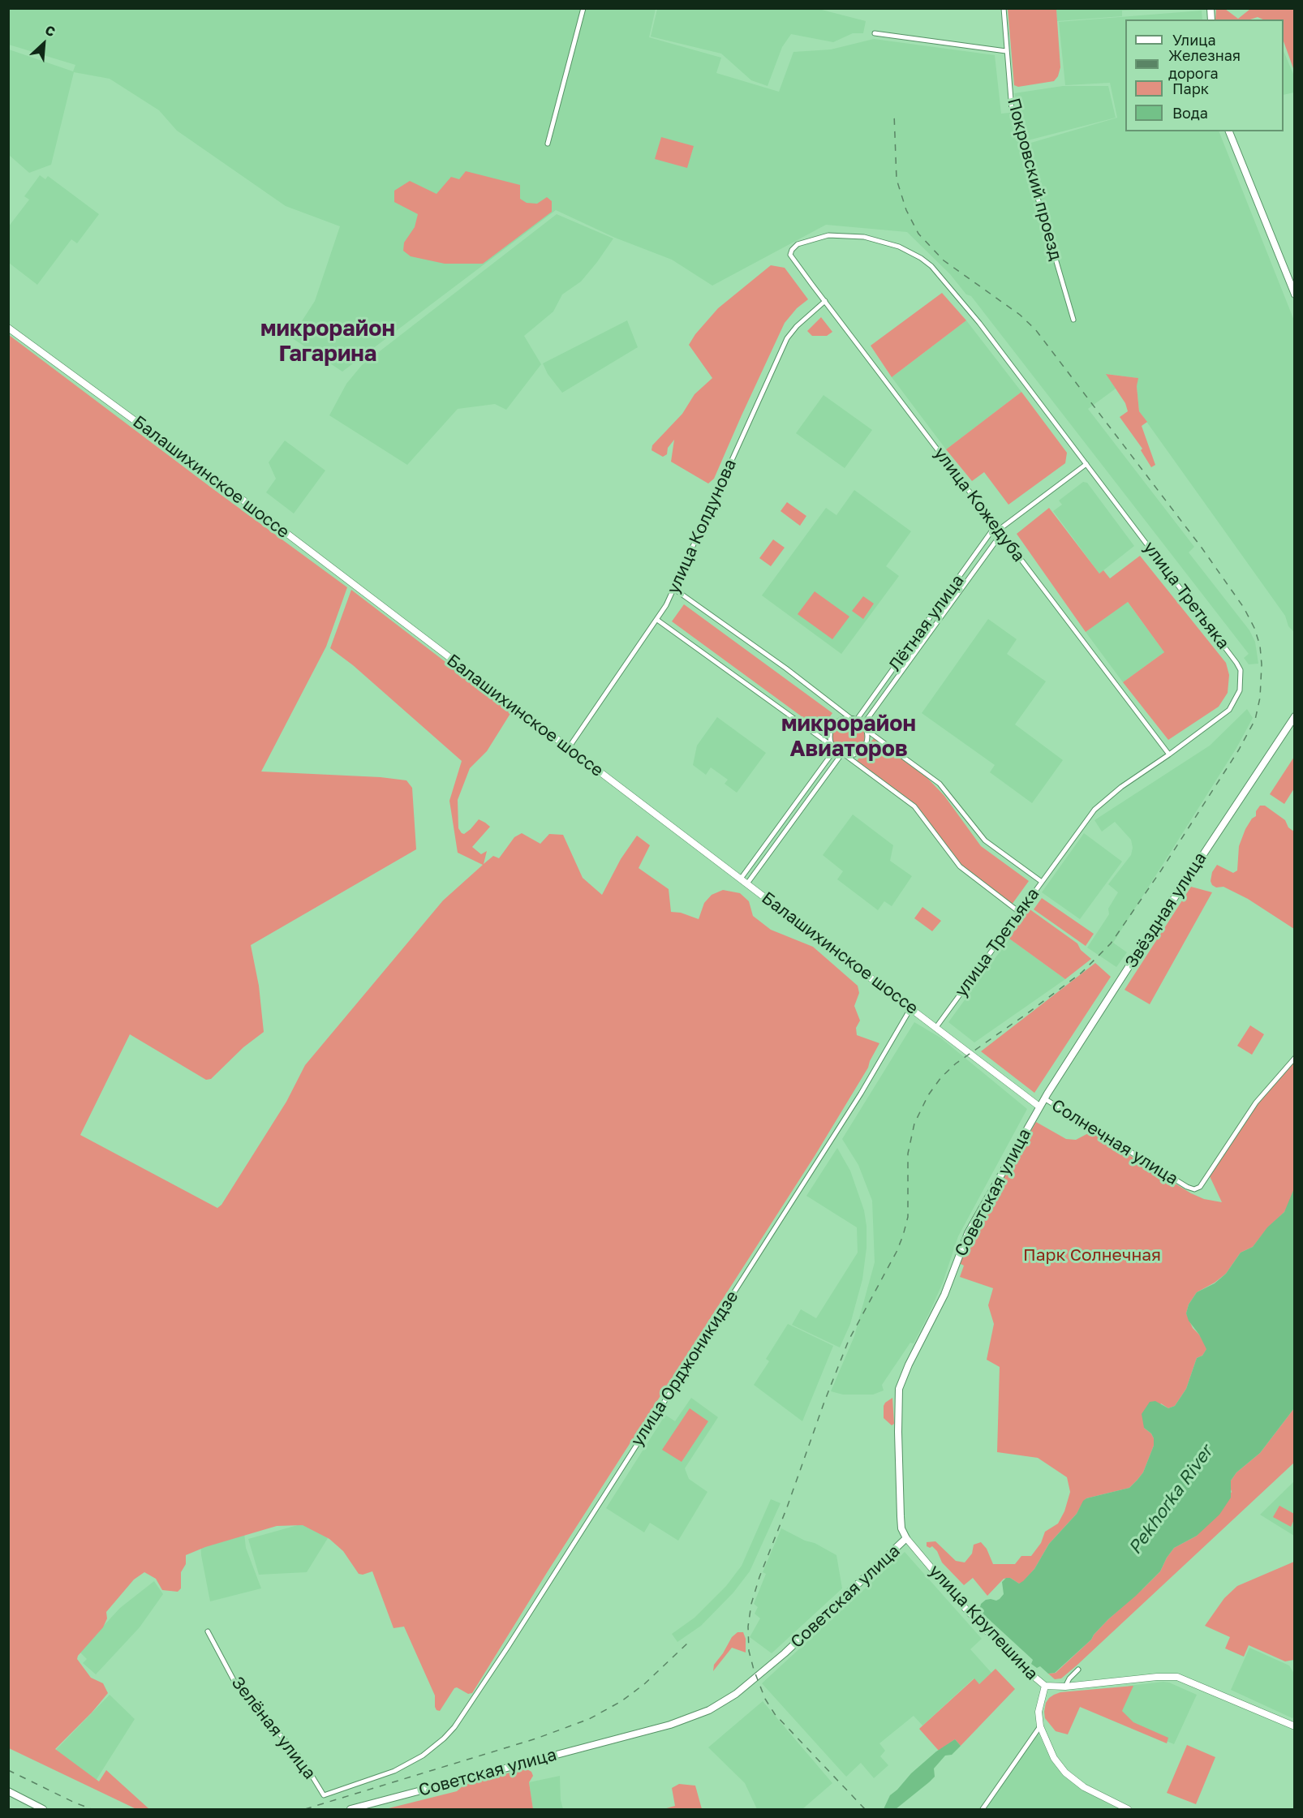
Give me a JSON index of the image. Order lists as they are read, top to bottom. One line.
{"streets":{"main road":["Балашихинское шоссе","Звёздная улица","Советская улица","улица Крупешина"],"street":["Покровский проезд","улица Кожедуба","улица Колдунова","улица Третьяка","Лётная улица","Солнечная улица","улица Орджоникидзе","Зелёная улица"]},"crossings":[["Балашихинское шоссе","улица Колдунова"],["Балашихинское шоссе","улица Третьяка"],["Балашихинское шоссе","Звёздная улица"],["Балашихинское шоссе","Советская улица"],["Балашихинское шоссе","улица Орджоникидзе"],["улица Кожедуба","улица Колдунова"],["улица Кожедуба","улица Третьяка"],["улица Кожедуба","Лётная улица"],["улица Третьяка","Лётная улица"],["Звёздная улица","Солнечная улица"],["Звёздная улица","Советская улица"],["Советская улица","улица Крупешина"],["улица Орджоникидзе","Зелёная улица"]],"districts":["микрорайон Гагарина","микрорайон Авиаторов"],"water":["Pekhorka River"],"parks":["Парк Солнечная"],"legend":["Улица","Железная дорога","Парк","Вода"],"north":"top right"}
